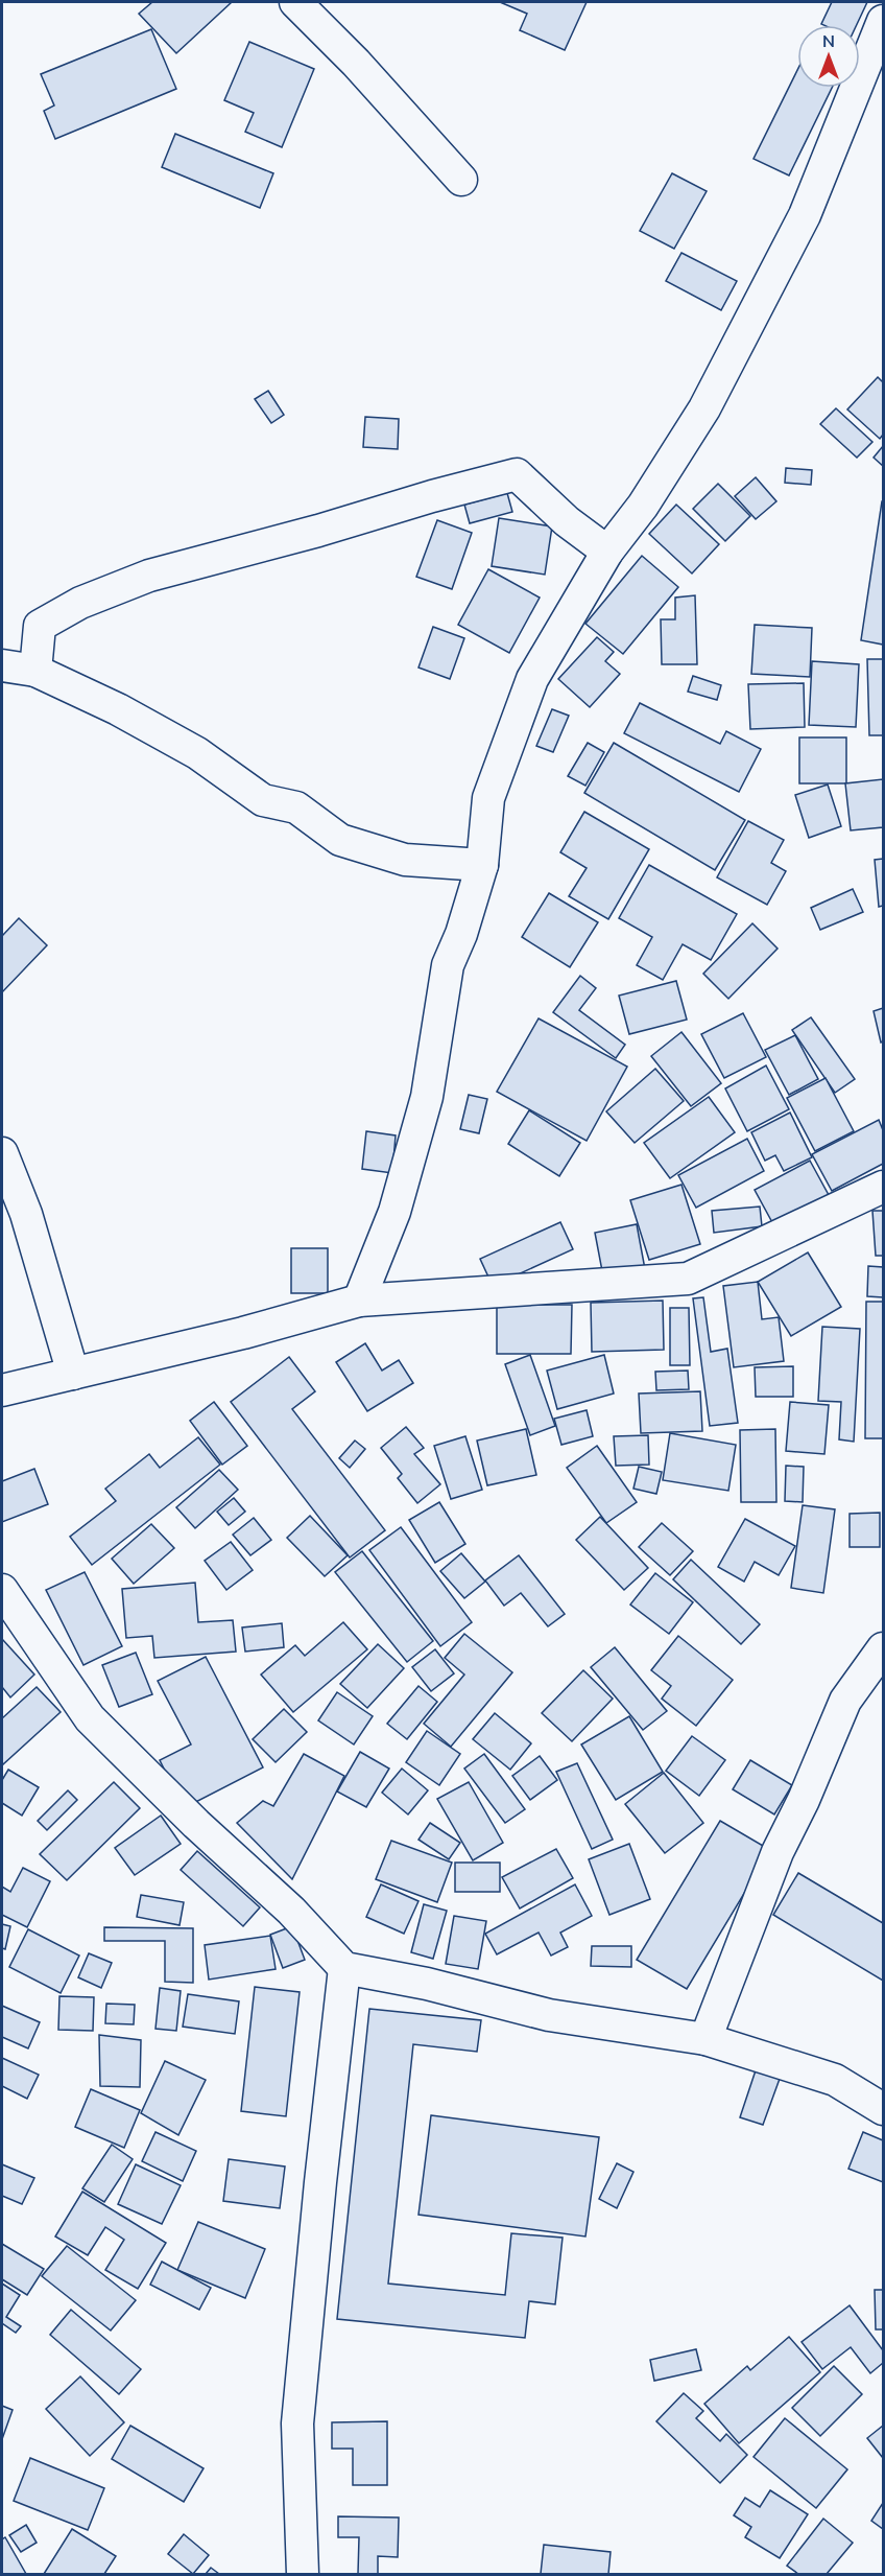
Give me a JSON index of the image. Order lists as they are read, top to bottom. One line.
{"north":"top"}
